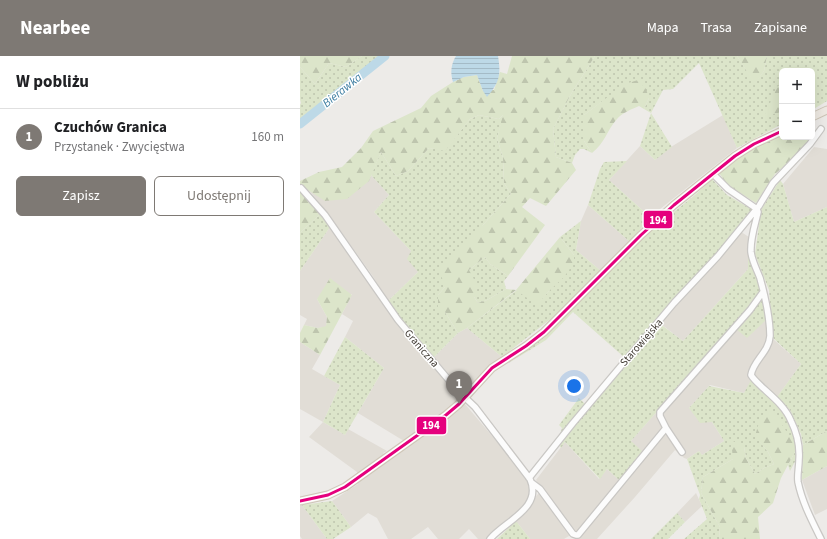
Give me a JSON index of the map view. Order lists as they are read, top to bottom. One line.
{"streets":{"street":["Starowiejska","Graniczna"]},"crossings":[["Starowiejska","Graniczna"]],"water":["Bierawka"],"lines":["transit line 194"],"page":{"header":"Nearbee","nav":["Mapa","Trasa","Zapisane"],"heading":"W pobliżu","map_buttons":["+","−"],"list":[{"mark":"1","name":"Czuchów Granica","note":"Przystanek · Zwycięstwa","value":"160 m"}],"buttons":["Zapisz","Udostępnij"],"pins":"1"}}
